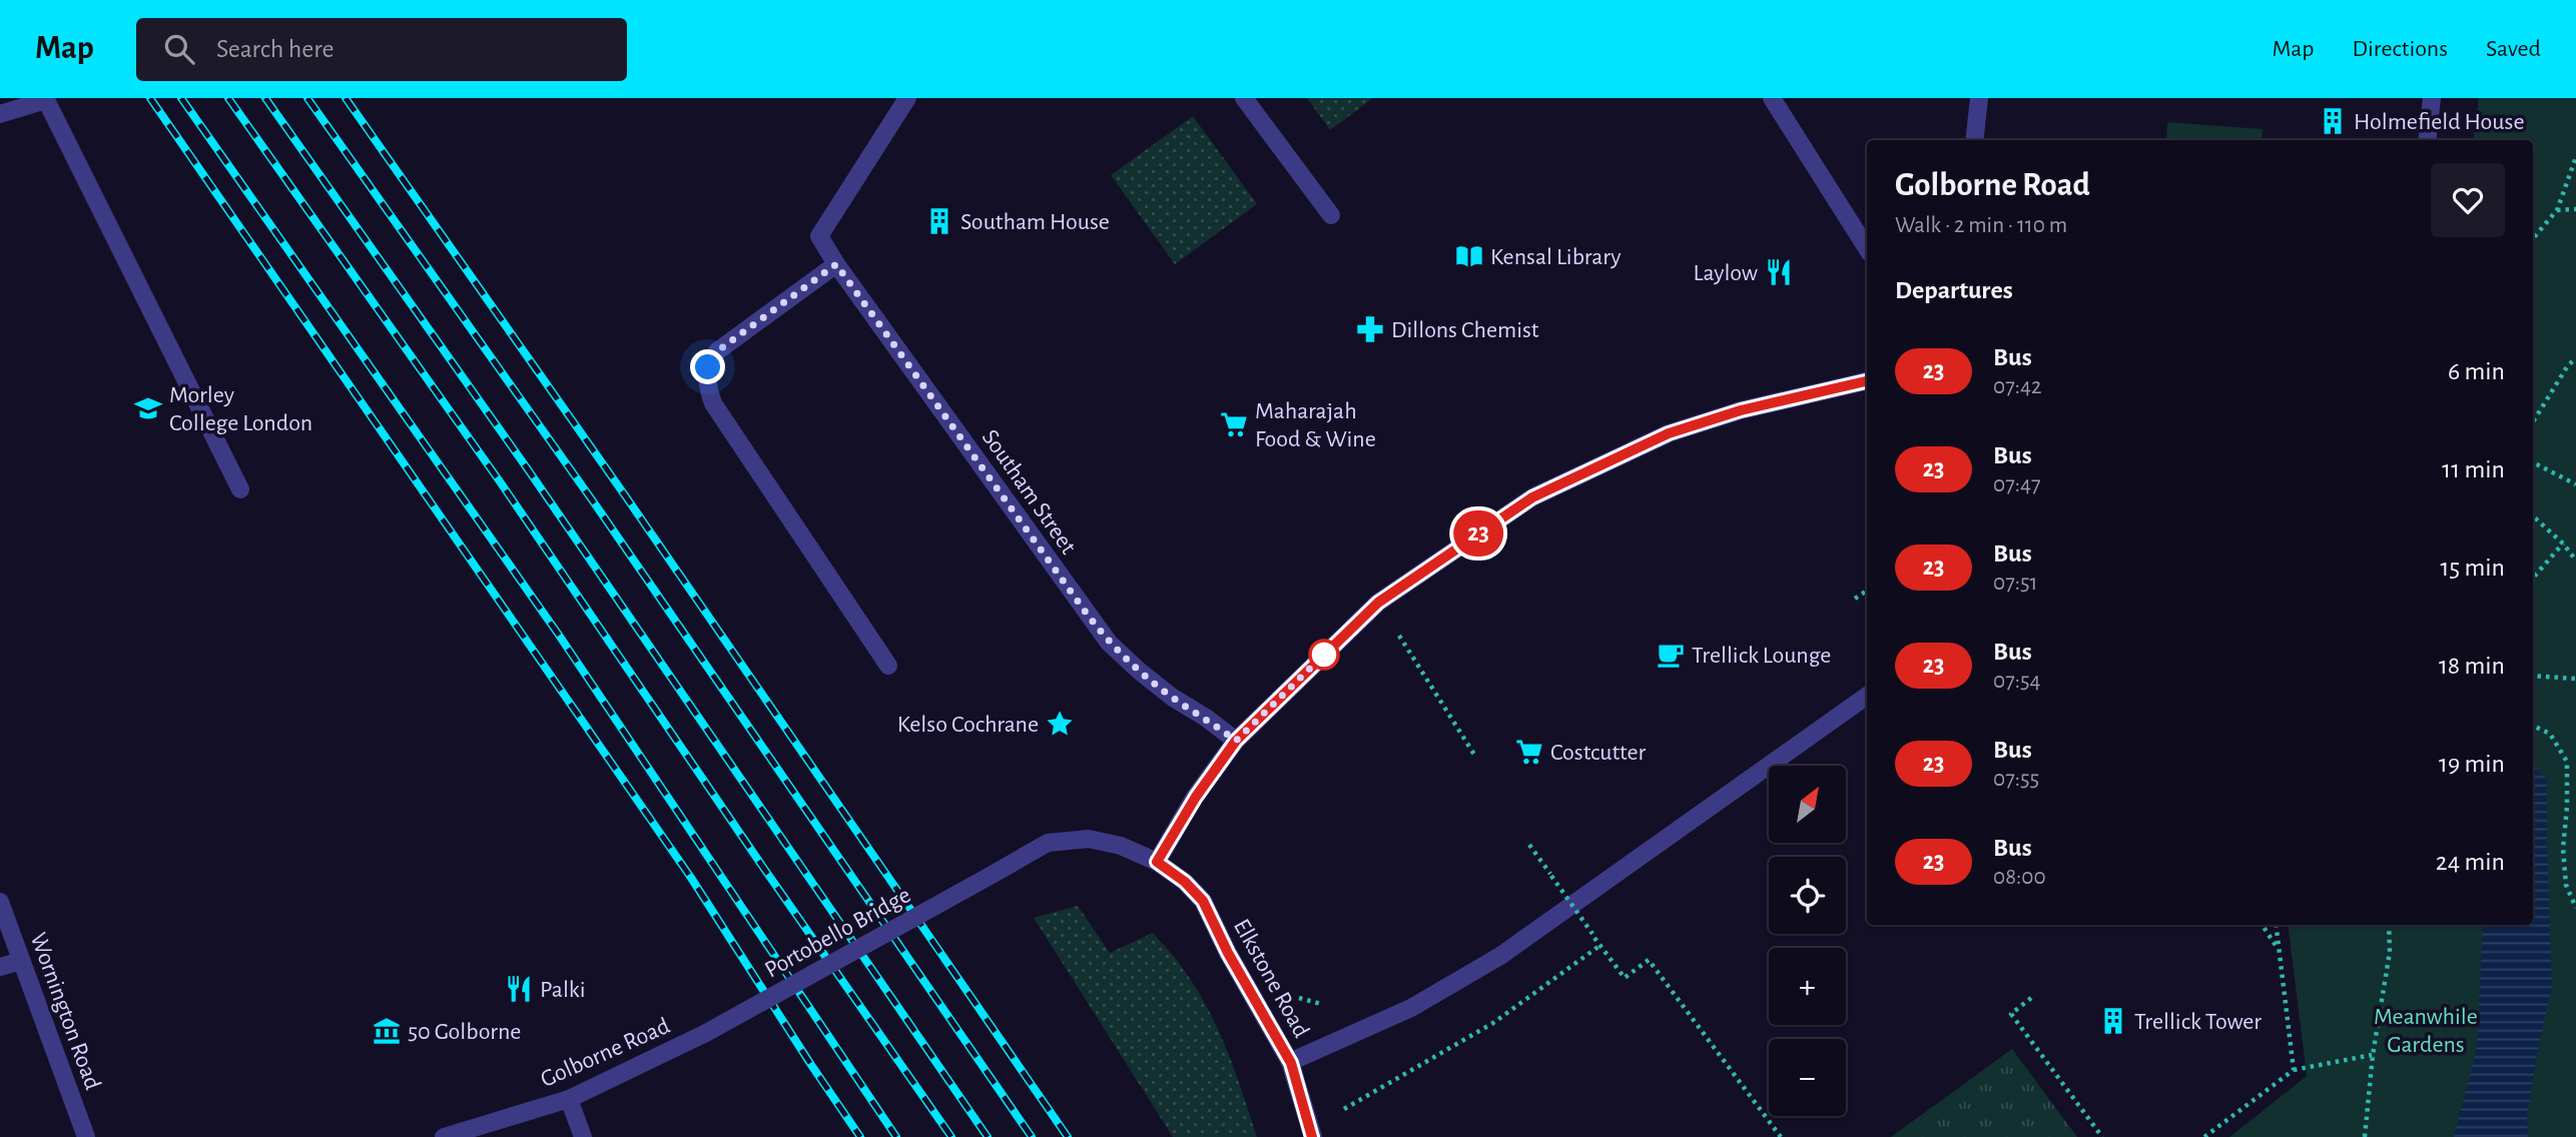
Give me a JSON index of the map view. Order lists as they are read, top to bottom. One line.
{"streets":{"street":["Southam Street","Portobello Bridge","Elkstone Road","Wornington Road","Golborne Road"]},"crossings":[["Portobello Bridge","Elkstone Road"],["Portobello Bridge","Golborne Road"]],"parks":["Meanwhile Gardens"],"places":{"building":["Holmefield House","Southam House","Trellick Tower"],"library":["Kensal Library"],"restaurant":["Laylow","Palki"],"pharmacy":["Dillons Chemist"],"school or university":["Morley College London"],"supermarket":["Maharajah Food & Wine","Costcutter"],"cafe":["Trellick Lounge"],"place":["Kelso Cochrane"],"museum":["50 Golborne"]},"lines":["bus line 23"],"north":"top right","page":{"header":"Map","search":"Search here","nav":["Map","Directions","Saved"],"on_map":"23","heading":[["Golborne Road","Walk · 2 min · 110 m"],"Departures"],"list":[{"mark":"23","name":"Bus","note":"07:42","value":"6 min"},{"mark":"23","name":"Bus","note":"07:47","value":"11 min"},{"mark":"23","name":"Bus","note":"07:51","value":"15 min"},{"mark":"23","name":"Bus","note":"07:54","value":"18 min"},{"mark":"23","name":"Bus","note":"07:55","value":"19 min"},{"mark":"23","name":"Bus","note":"08:00","value":"24 min"}],"map_buttons":["+","−"]}}
